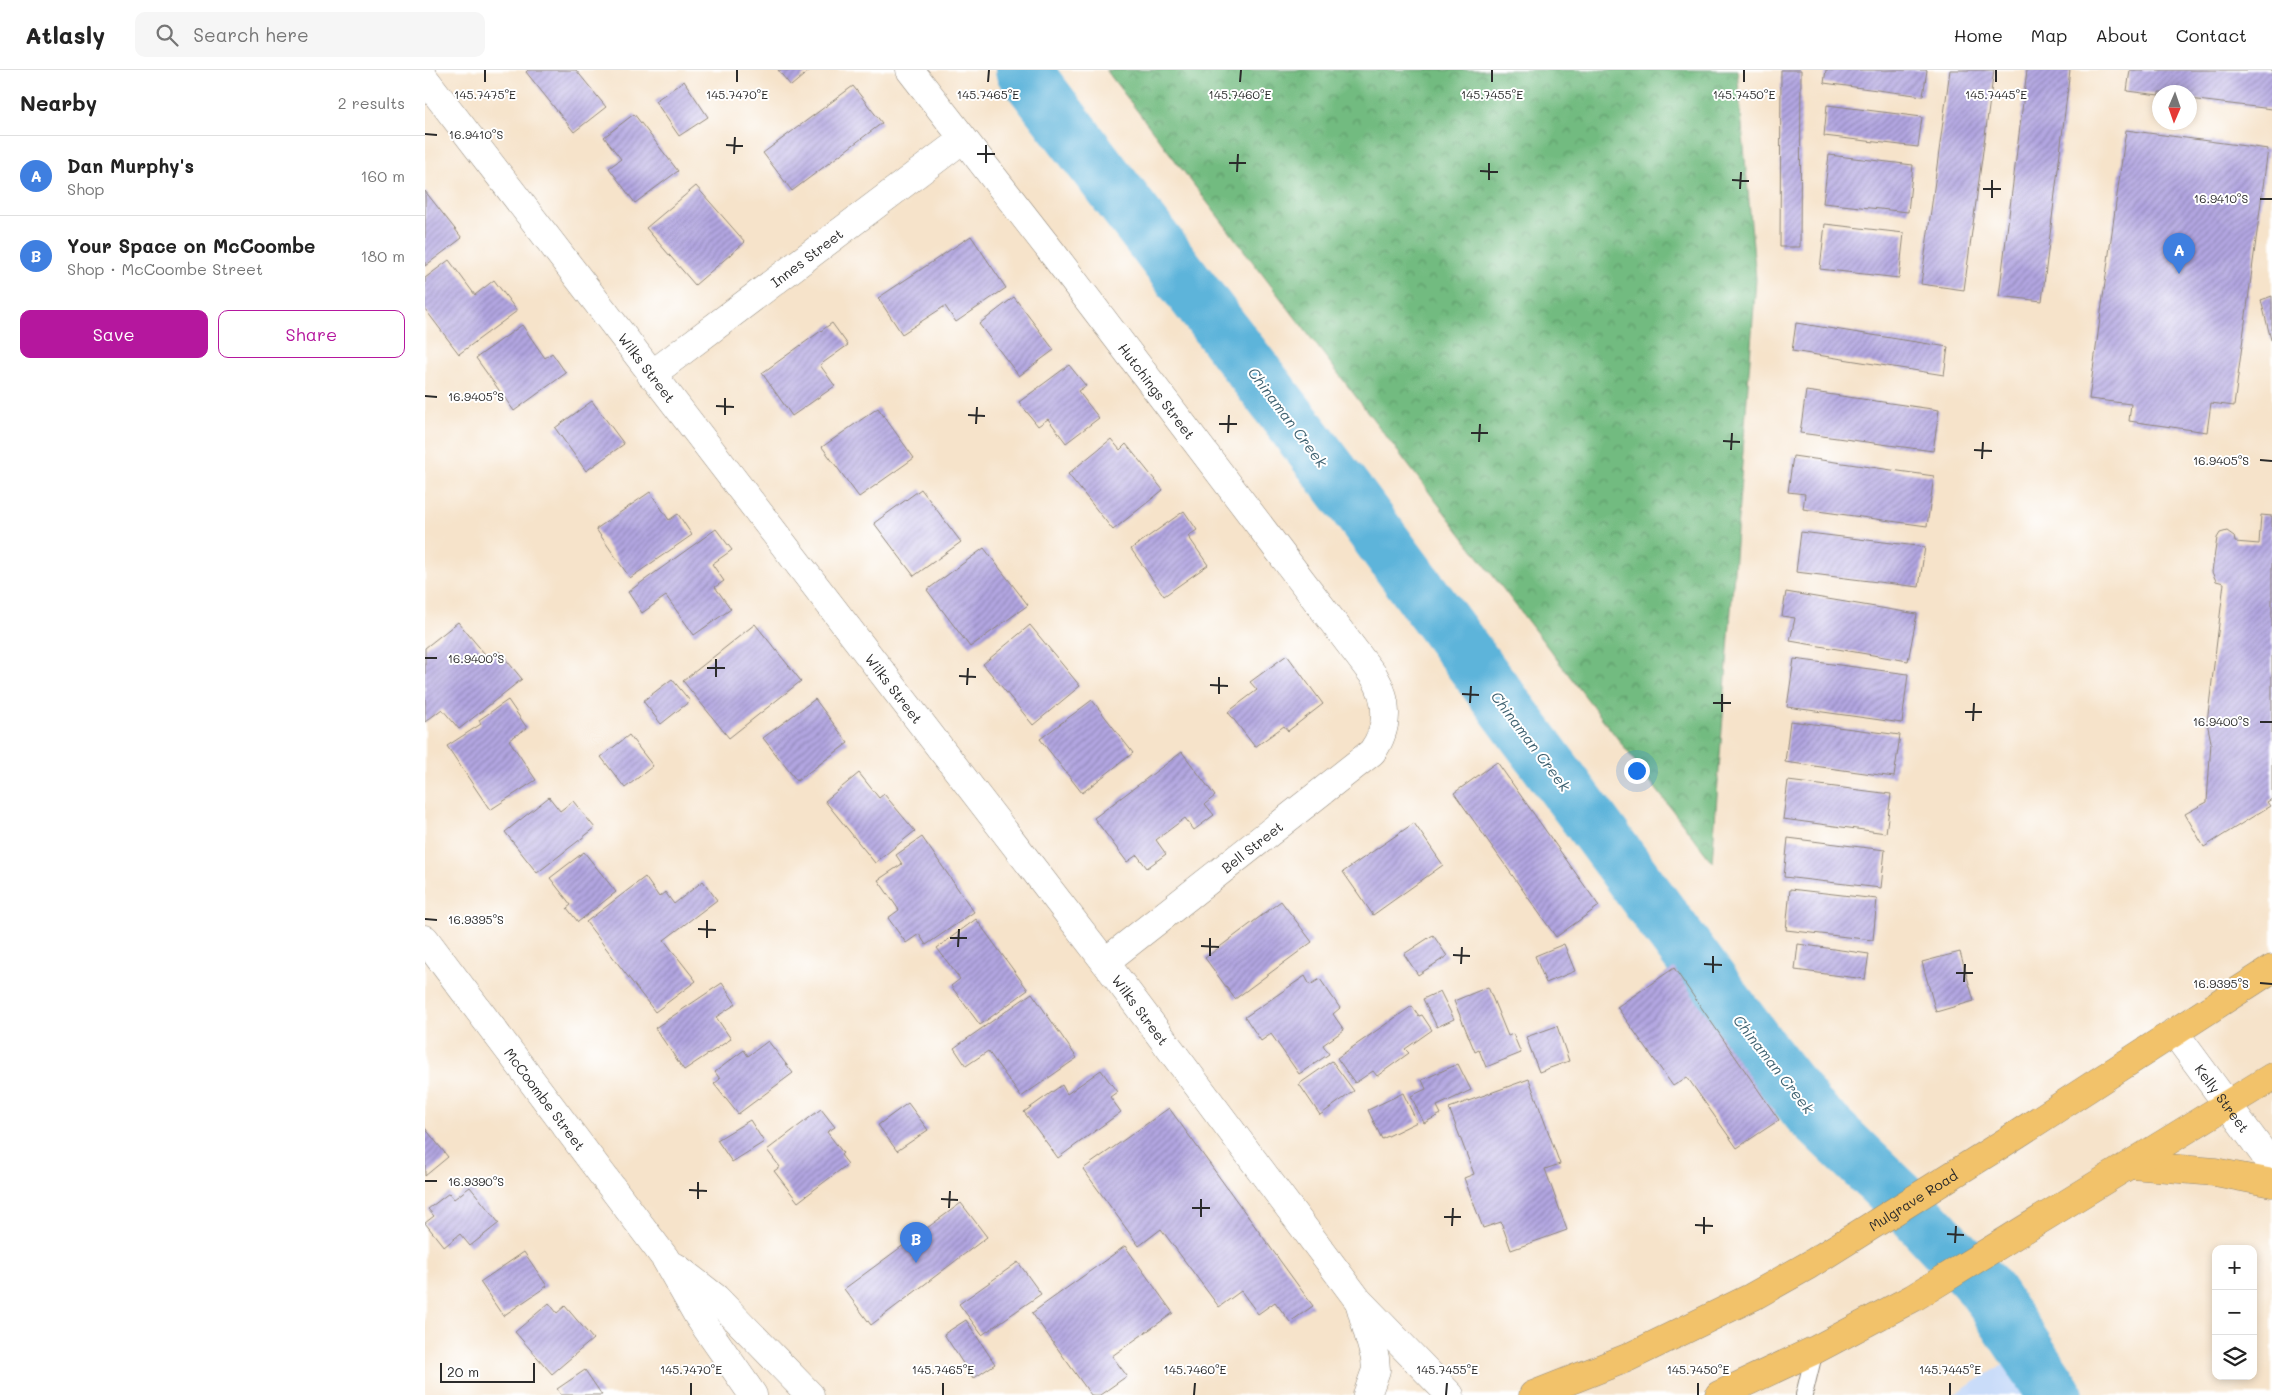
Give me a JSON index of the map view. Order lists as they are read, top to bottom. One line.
{"streets":{"main road":["Mulgrave Road"],"street":["Innes Street","Wilks Street","Hutchings Street","Bell Street","Kelly Street","McCoombe Street"]},"crossings":[["Innes Street","Wilks Street"],["Innes Street","Hutchings Street"],["Wilks Street","Bell Street"],["Hutchings Street","Bell Street"],["Kelly Street","Mulgrave Road"]],"water":["Chinaman Creek"],"scale_bar":"20 m","north":"bottom","page":{"header":"Atlasly","search":"Search here","nav":["Home","Map","About","Contact"],"heading":["Nearby","2 results"],"list":[{"mark":"A","name":"Dan Murphy's","note":"Shop","value":"160 m"},{"mark":"B","name":"Your Space on McCoombe","note":"Shop · McCoombe Street","value":"180 m"}],"pins":["A","B"],"buttons":["Save","Share"],"map_buttons":["+","−"],"scale":"20 m"},"coordinates":["145.7475°E","145.7470°E","145.7465°E","145.7460°E","145.7455°E","145.7450°E","145.7445°E","16.9410°S","16.9405°S","16.9400°S","16.9395°S","16.9390°S"]}
